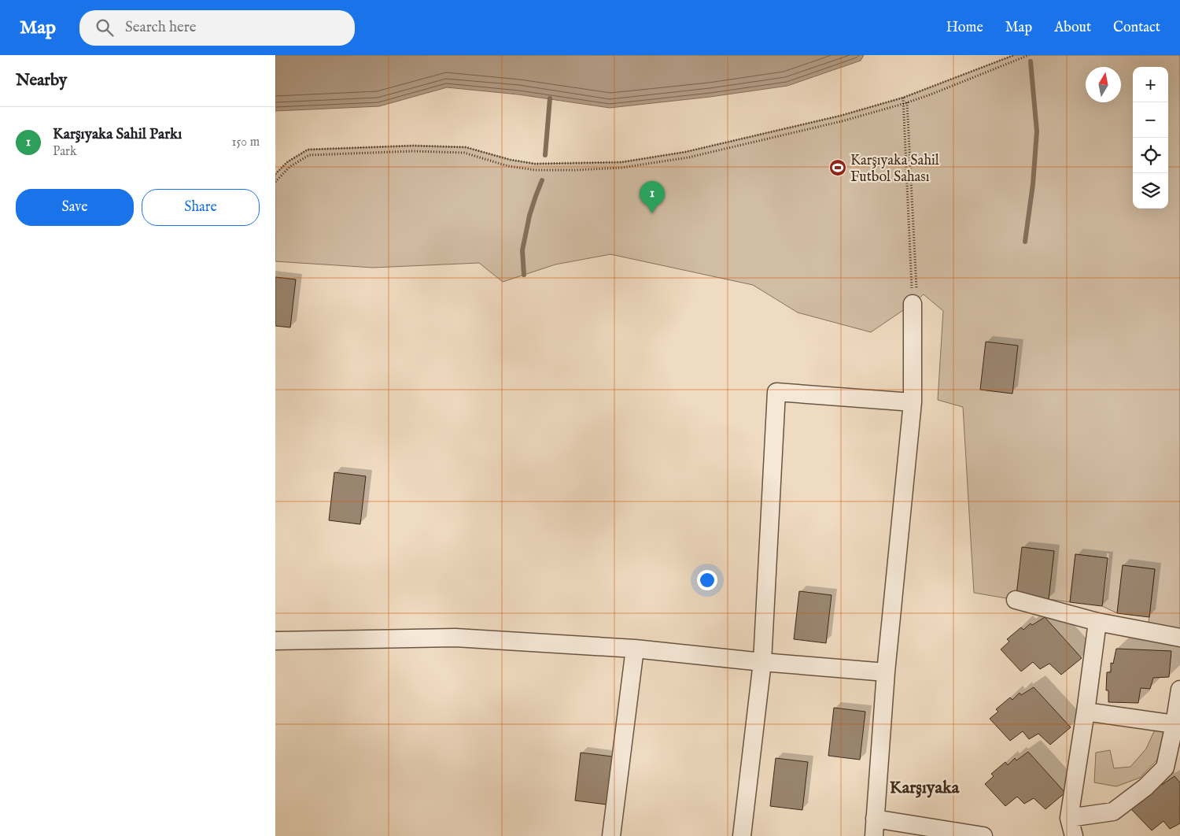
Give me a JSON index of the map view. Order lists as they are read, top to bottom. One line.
{"districts":["Karşıyaka"],"places":{"sports":["Karşıyaka Sahil Futbol Sahası"]},"north":"top","page":{"header":"Map","search":"Search here","nav":["Home","Map","About","Contact"],"heading":"Nearby","map_buttons":["+","−"],"list":[{"mark":"1","name":"Karşıyaka Sahil Parkı","note":"Park","value":"150 m"}],"buttons":["Save","Share"],"pins":"1"}}
